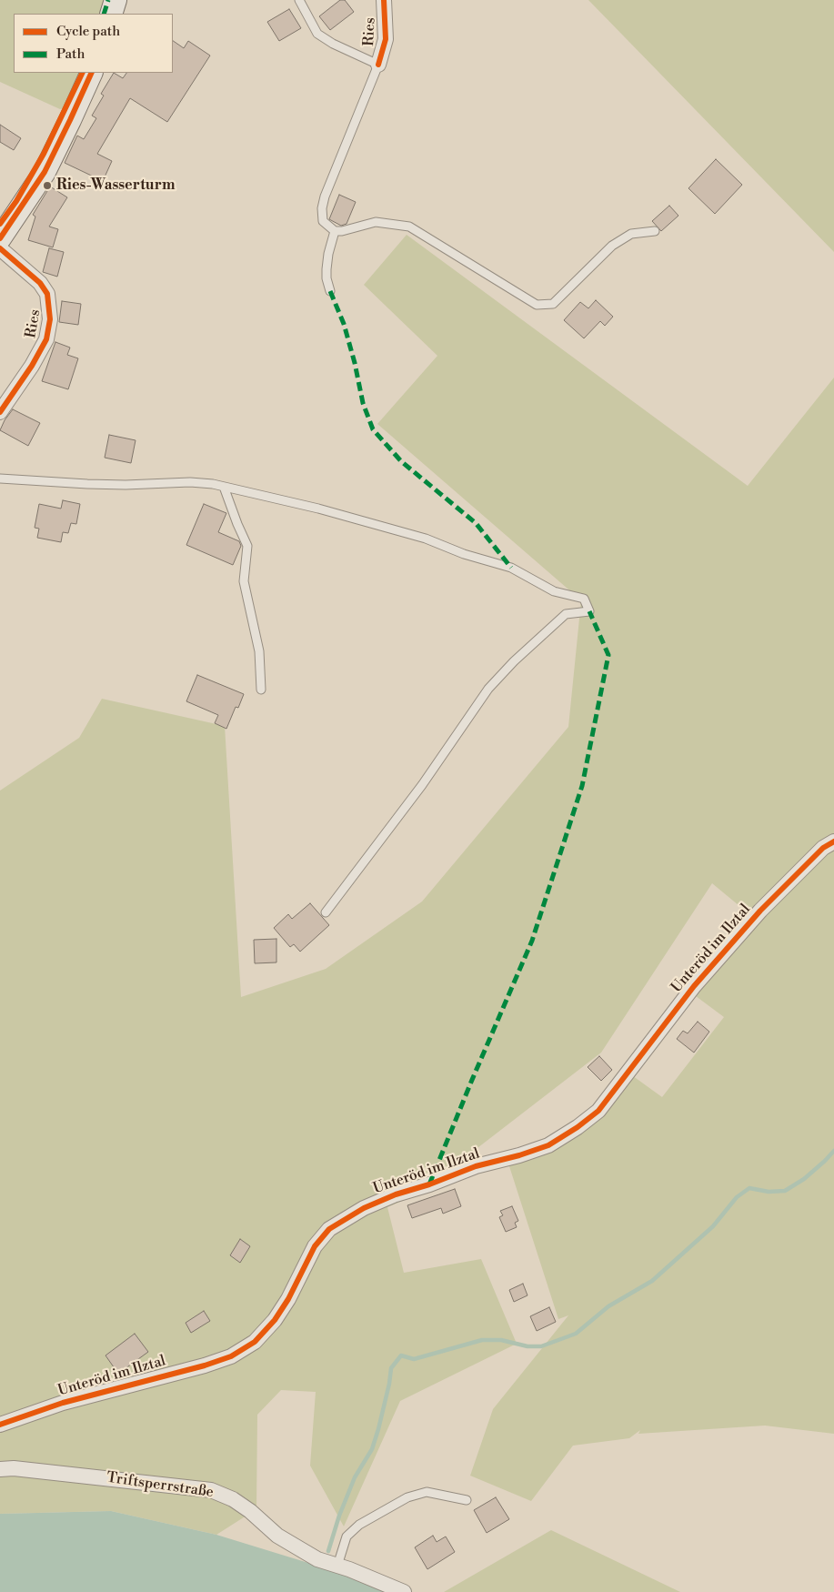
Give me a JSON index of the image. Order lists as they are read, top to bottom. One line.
{"streets":{"street":["Ries","Unteröd im Ilztal","Triftsperrstraße"]},"places":["Ries-Wasserturm"],"legend":["Cycle path","Path"]}
